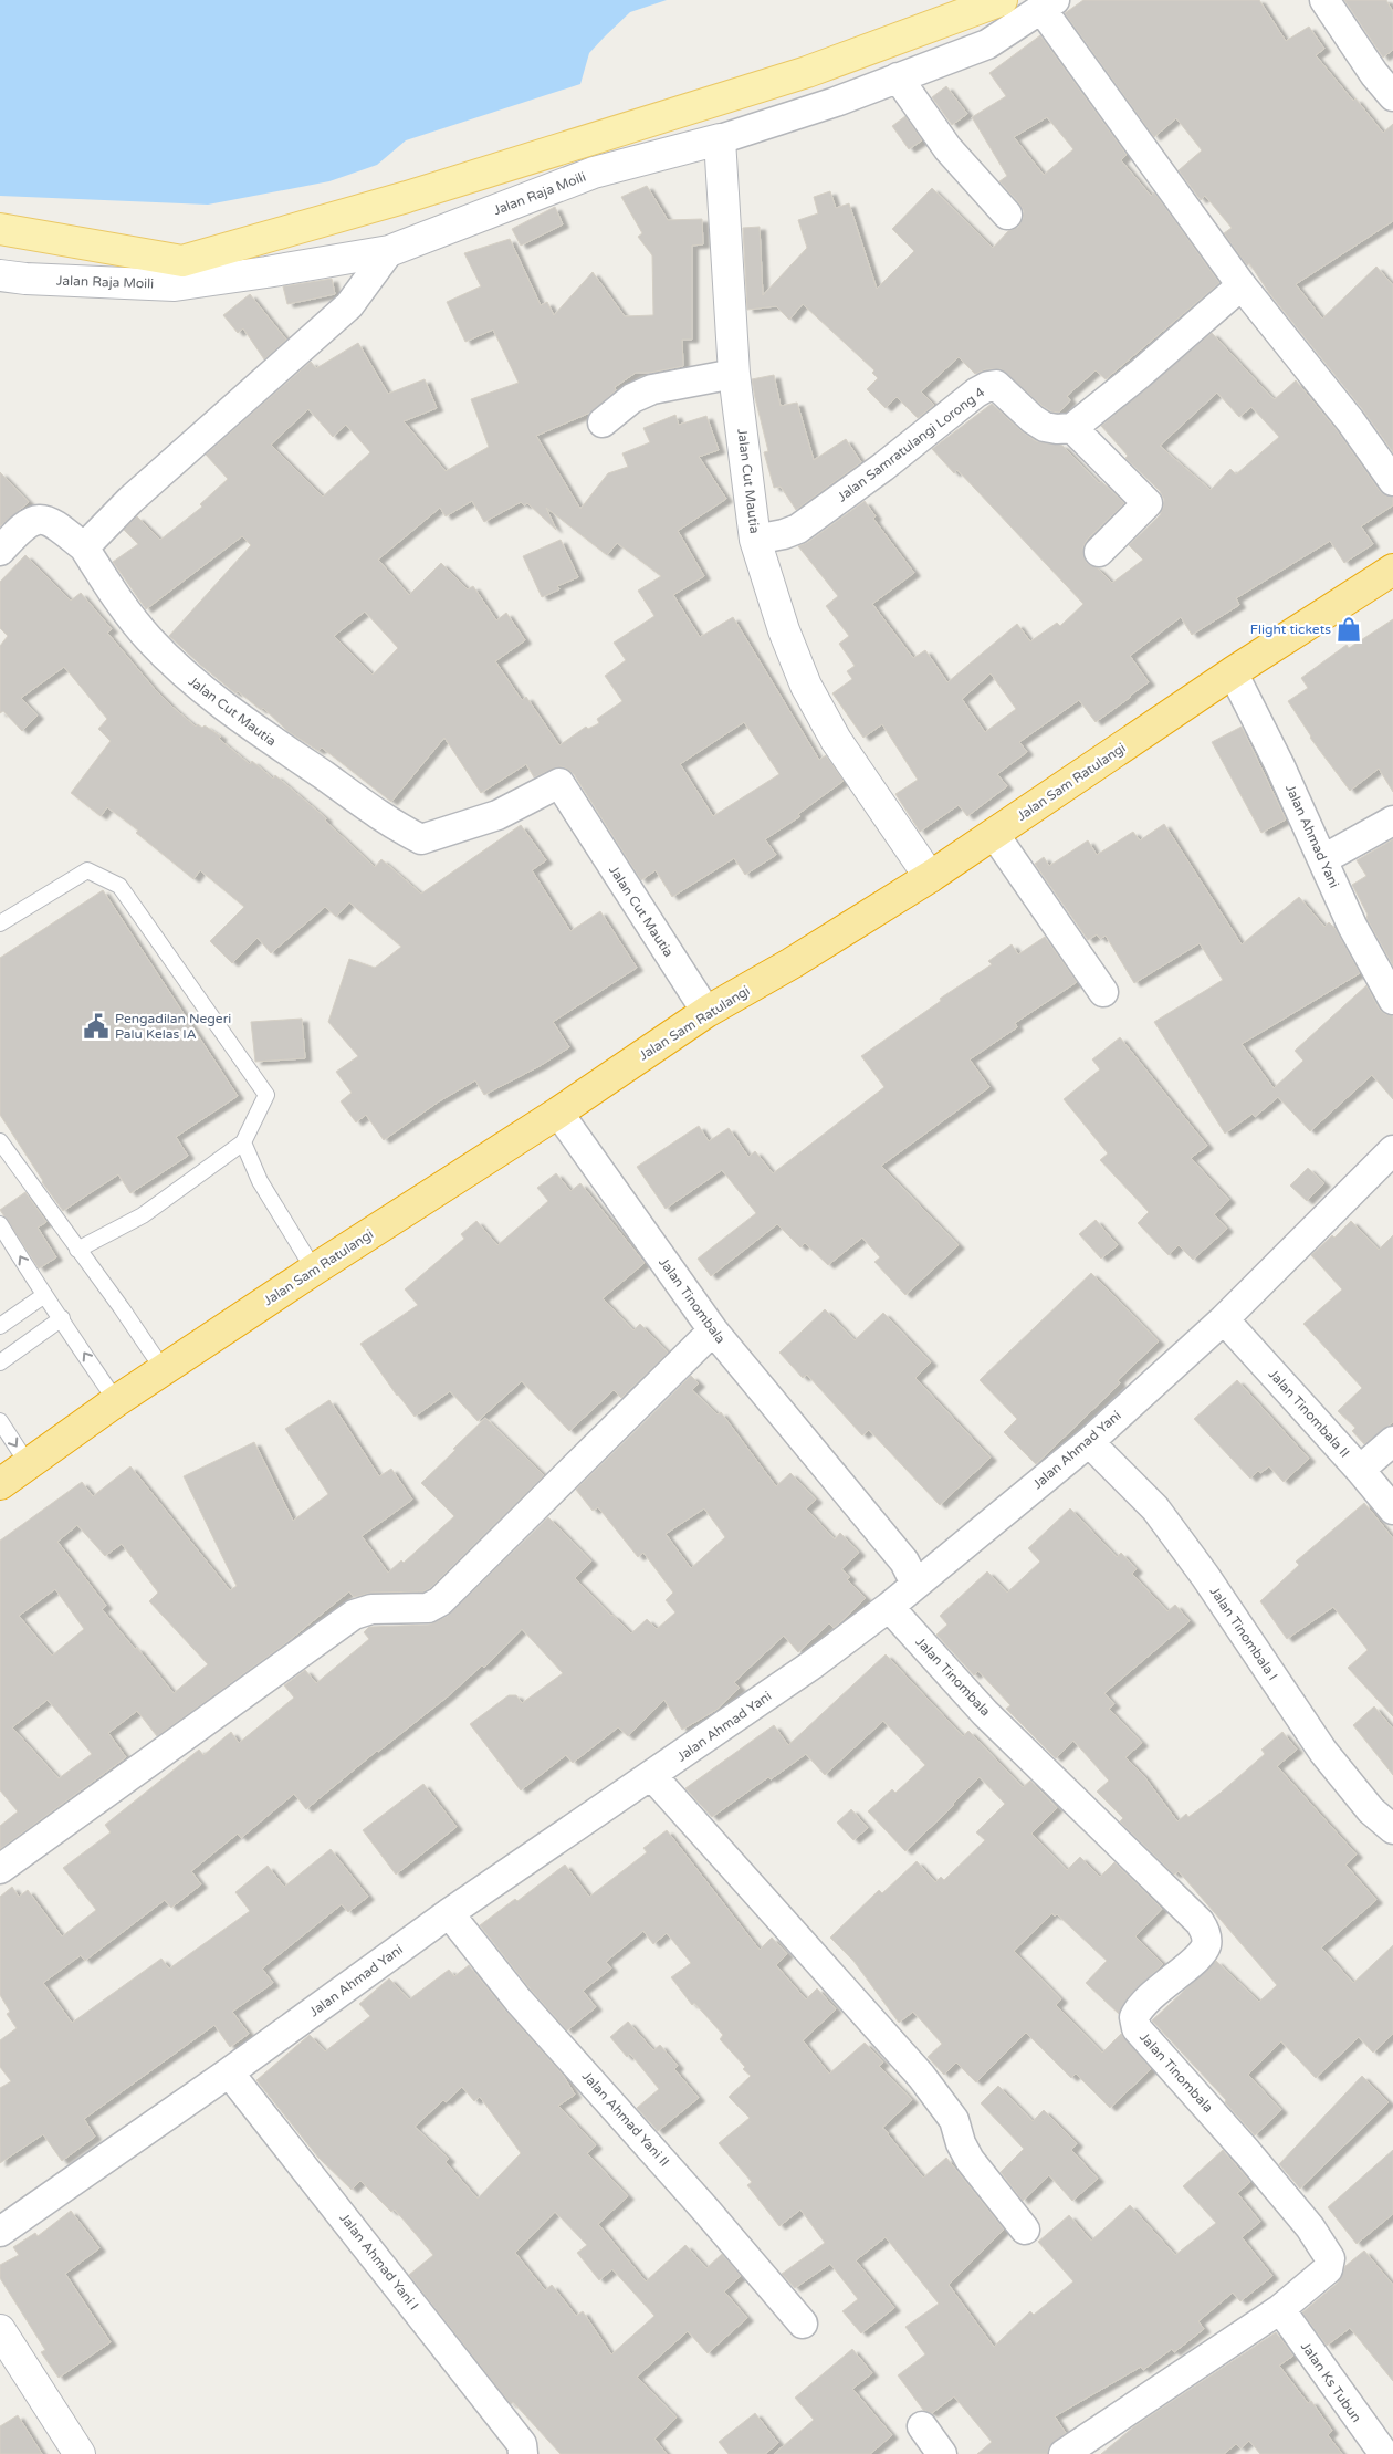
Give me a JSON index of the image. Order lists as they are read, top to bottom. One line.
{"streets":{"highway":["Jalan Sam Ratulangi"],"street":["Jalan Raja Moili","Jalan Samratulangi Lorong 4","Jalan Cut Mautia","Jalan Ahmad Yani","Jalan Tinombala","Jalan Tinombala II","Jalan Tinombala I","Jalan Ahmad Yani II","Jalan Ahmad Yani I","Jalan Ks Tubun"]},"crossings":[["Jalan Raja Moili","Jalan Cut Mautia"],["Jalan Samratulangi Lorong 4","Jalan Cut Mautia"],["Jalan Cut Mautia","Jalan Sam Ratulangi"],["Jalan Sam Ratulangi","Jalan Ahmad Yani"],["Jalan Sam Ratulangi","Jalan Tinombala"],["Jalan Ahmad Yani","Jalan Tinombala"],["Jalan Ahmad Yani","Jalan Tinombala II"],["Jalan Ahmad Yani","Jalan Tinombala I"],["Jalan Ahmad Yani","Jalan Ahmad Yani II"],["Jalan Ahmad Yani","Jalan Ahmad Yani I"],["Jalan Tinombala","Jalan Ks Tubun"]],"places":{"shop":["Flight tickets"],"public building":["Pengadilan Negeri Palu Kelas IA"]}}
